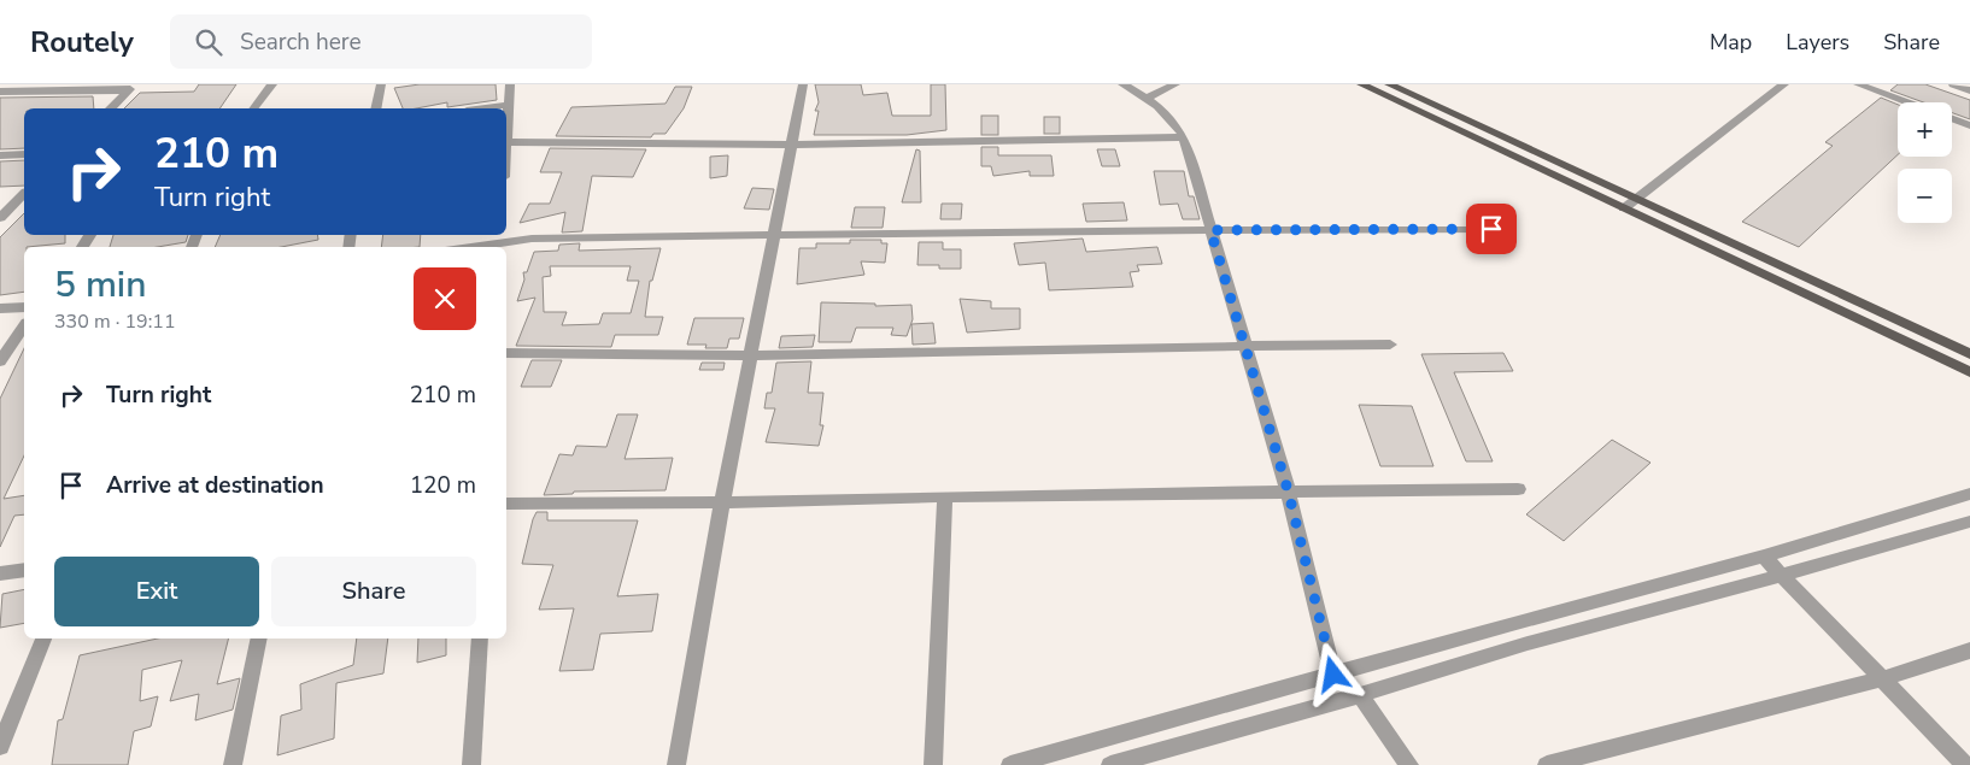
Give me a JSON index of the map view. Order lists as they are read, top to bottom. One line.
{"page":{"header":"Routely","search":"Search here","nav":["Map","Layers","Share"],"map_buttons":["+","−"],"turn":["210 m","Turn right"],"heading":["5 min","330 m · 19:11"],"list":[{"name":"Turn right","value":"210 m"},{"name":"Arrive at destination","value":"120 m"}],"buttons":["Exit","Share"]}}
